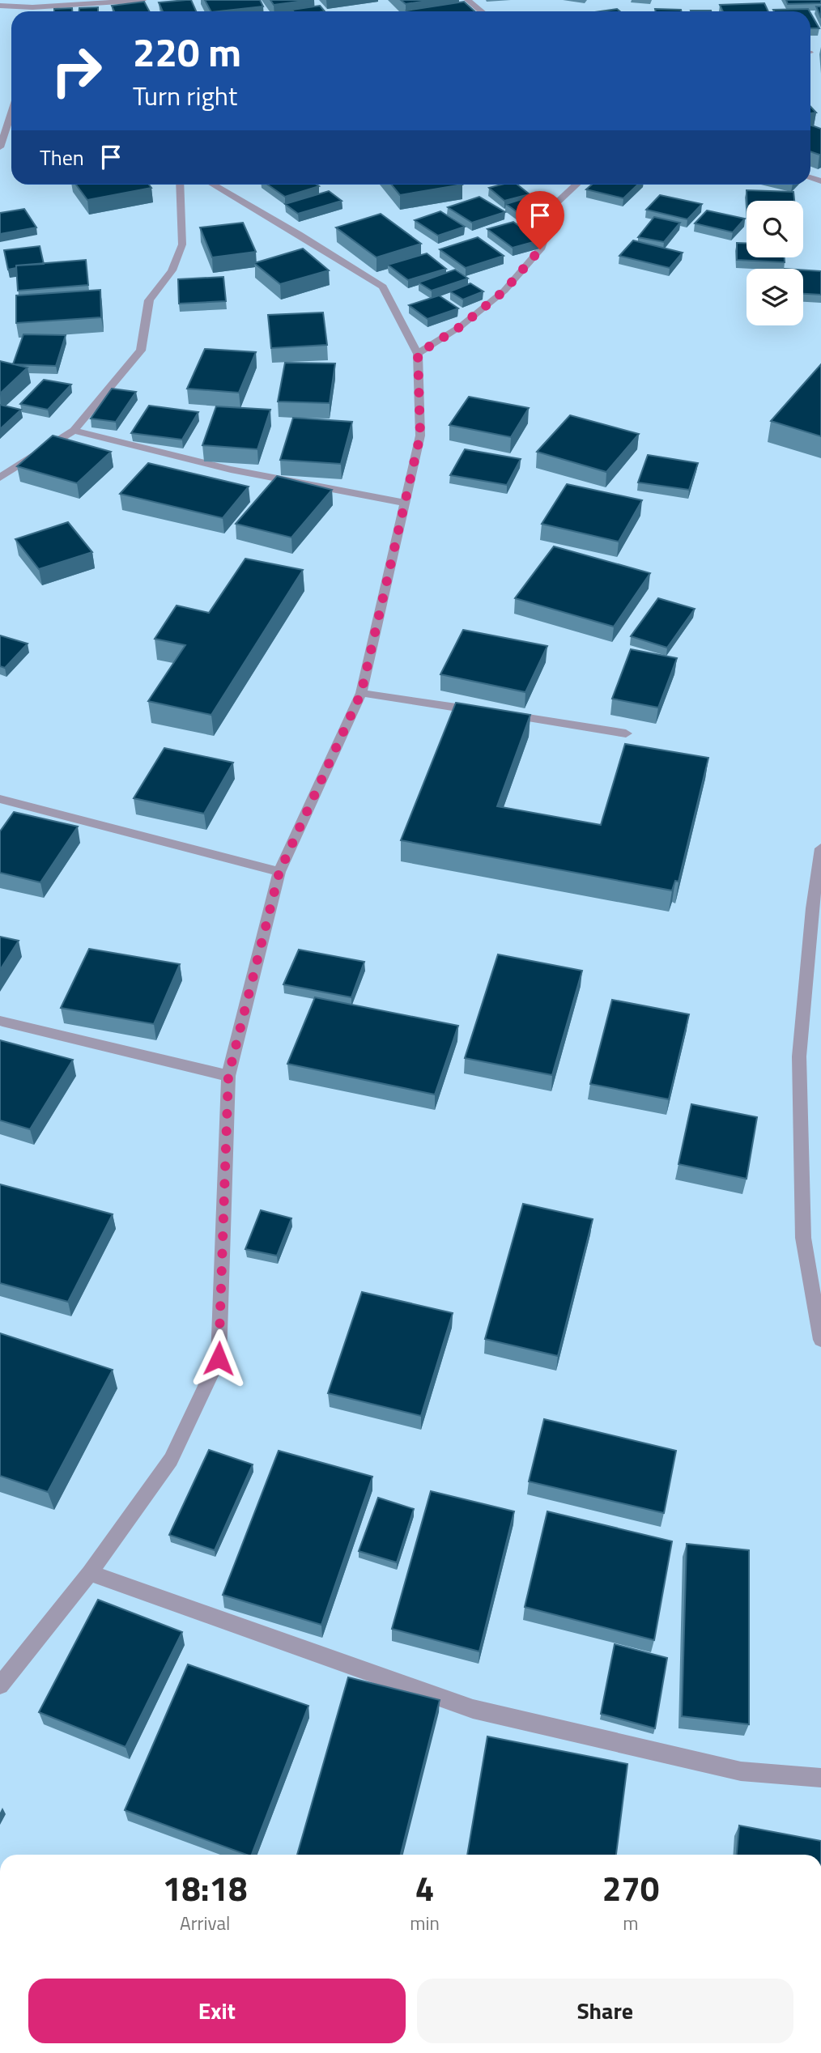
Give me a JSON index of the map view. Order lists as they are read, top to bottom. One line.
{"page":{"turn":["220 m","Turn right"],"then":"Then","eta":["18:18","Arrival","4","min","270","m"],"buttons":["Exit","Share"]}}
